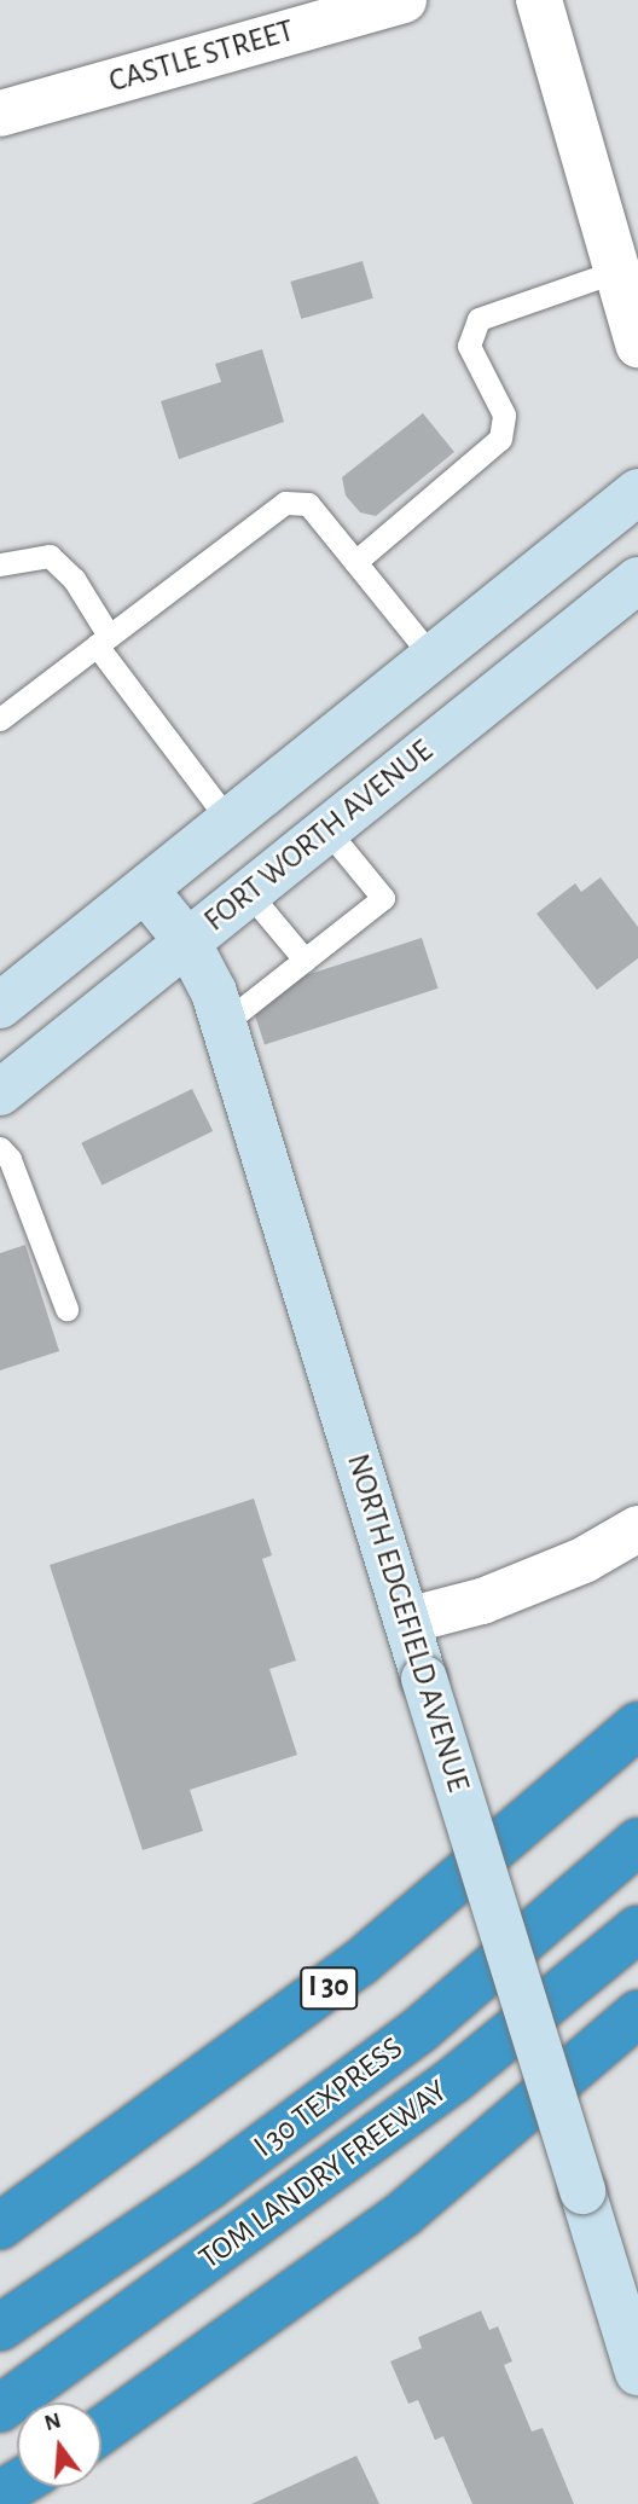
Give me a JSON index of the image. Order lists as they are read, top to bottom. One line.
{"streets":{"highway":["I 30","I 30 TEXPRESS","TOM LANDRY FREEWAY"],"main road":["FORT WORTH AVENUE","NORTH EDGEFIELD AVENUE"],"street":["CASTLE STREET"]},"crossings":[["FORT WORTH AVENUE","NORTH EDGEFIELD AVENUE"]],"north":"top"}
